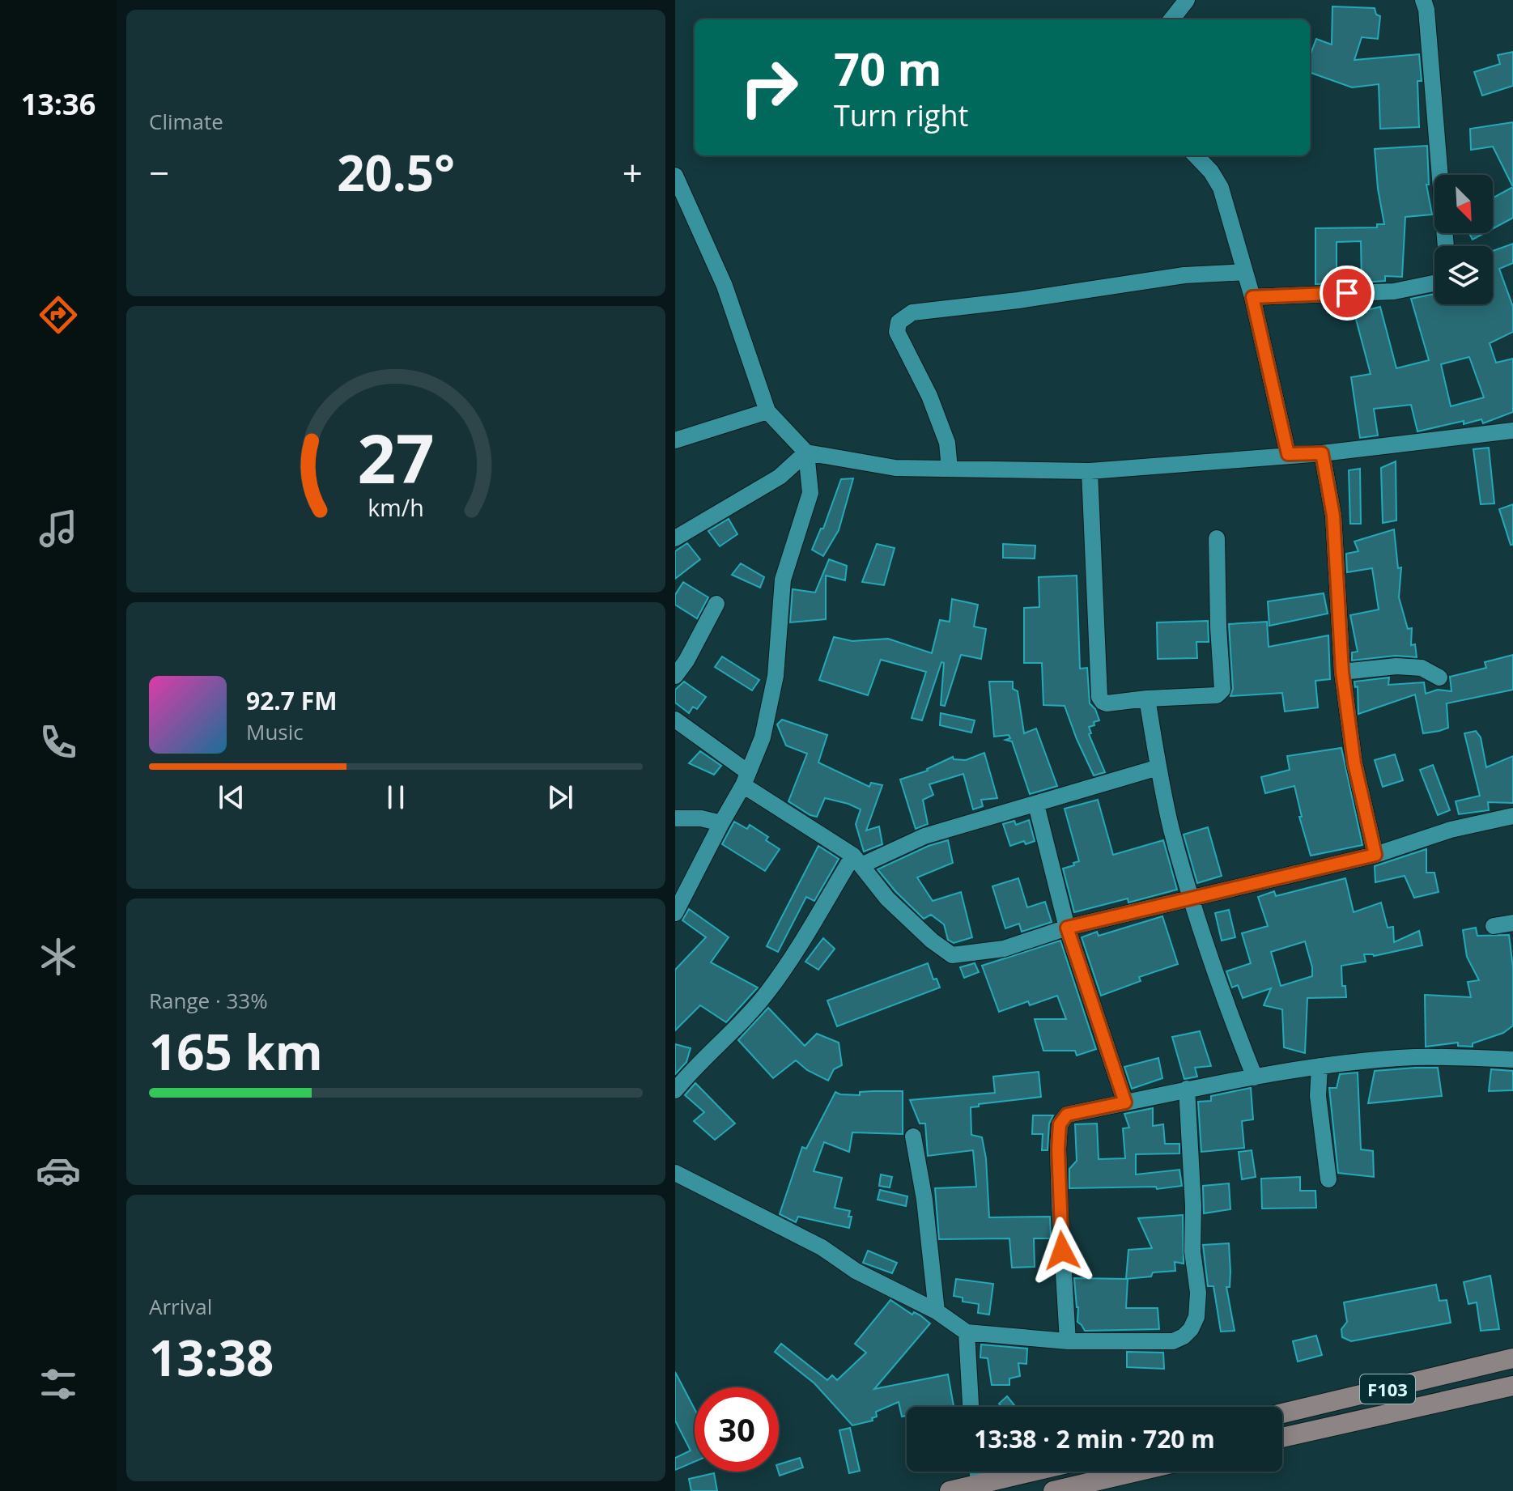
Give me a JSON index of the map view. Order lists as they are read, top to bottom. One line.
{"streets":{"main road":["F103"]},"north":"bottom right","page":{"tabs":"13:36","tile":["Climate",["Range · 33%","165 km"],["Arrival","13:38"]],"turn":["70 m","Turn right"],"heat":["−","20.5°","+"],"song":["92.7 FM","Music"],"limit":"30","trip":"13:38 · 2 min · 720 m","gauge":["27","km/h"]}}
